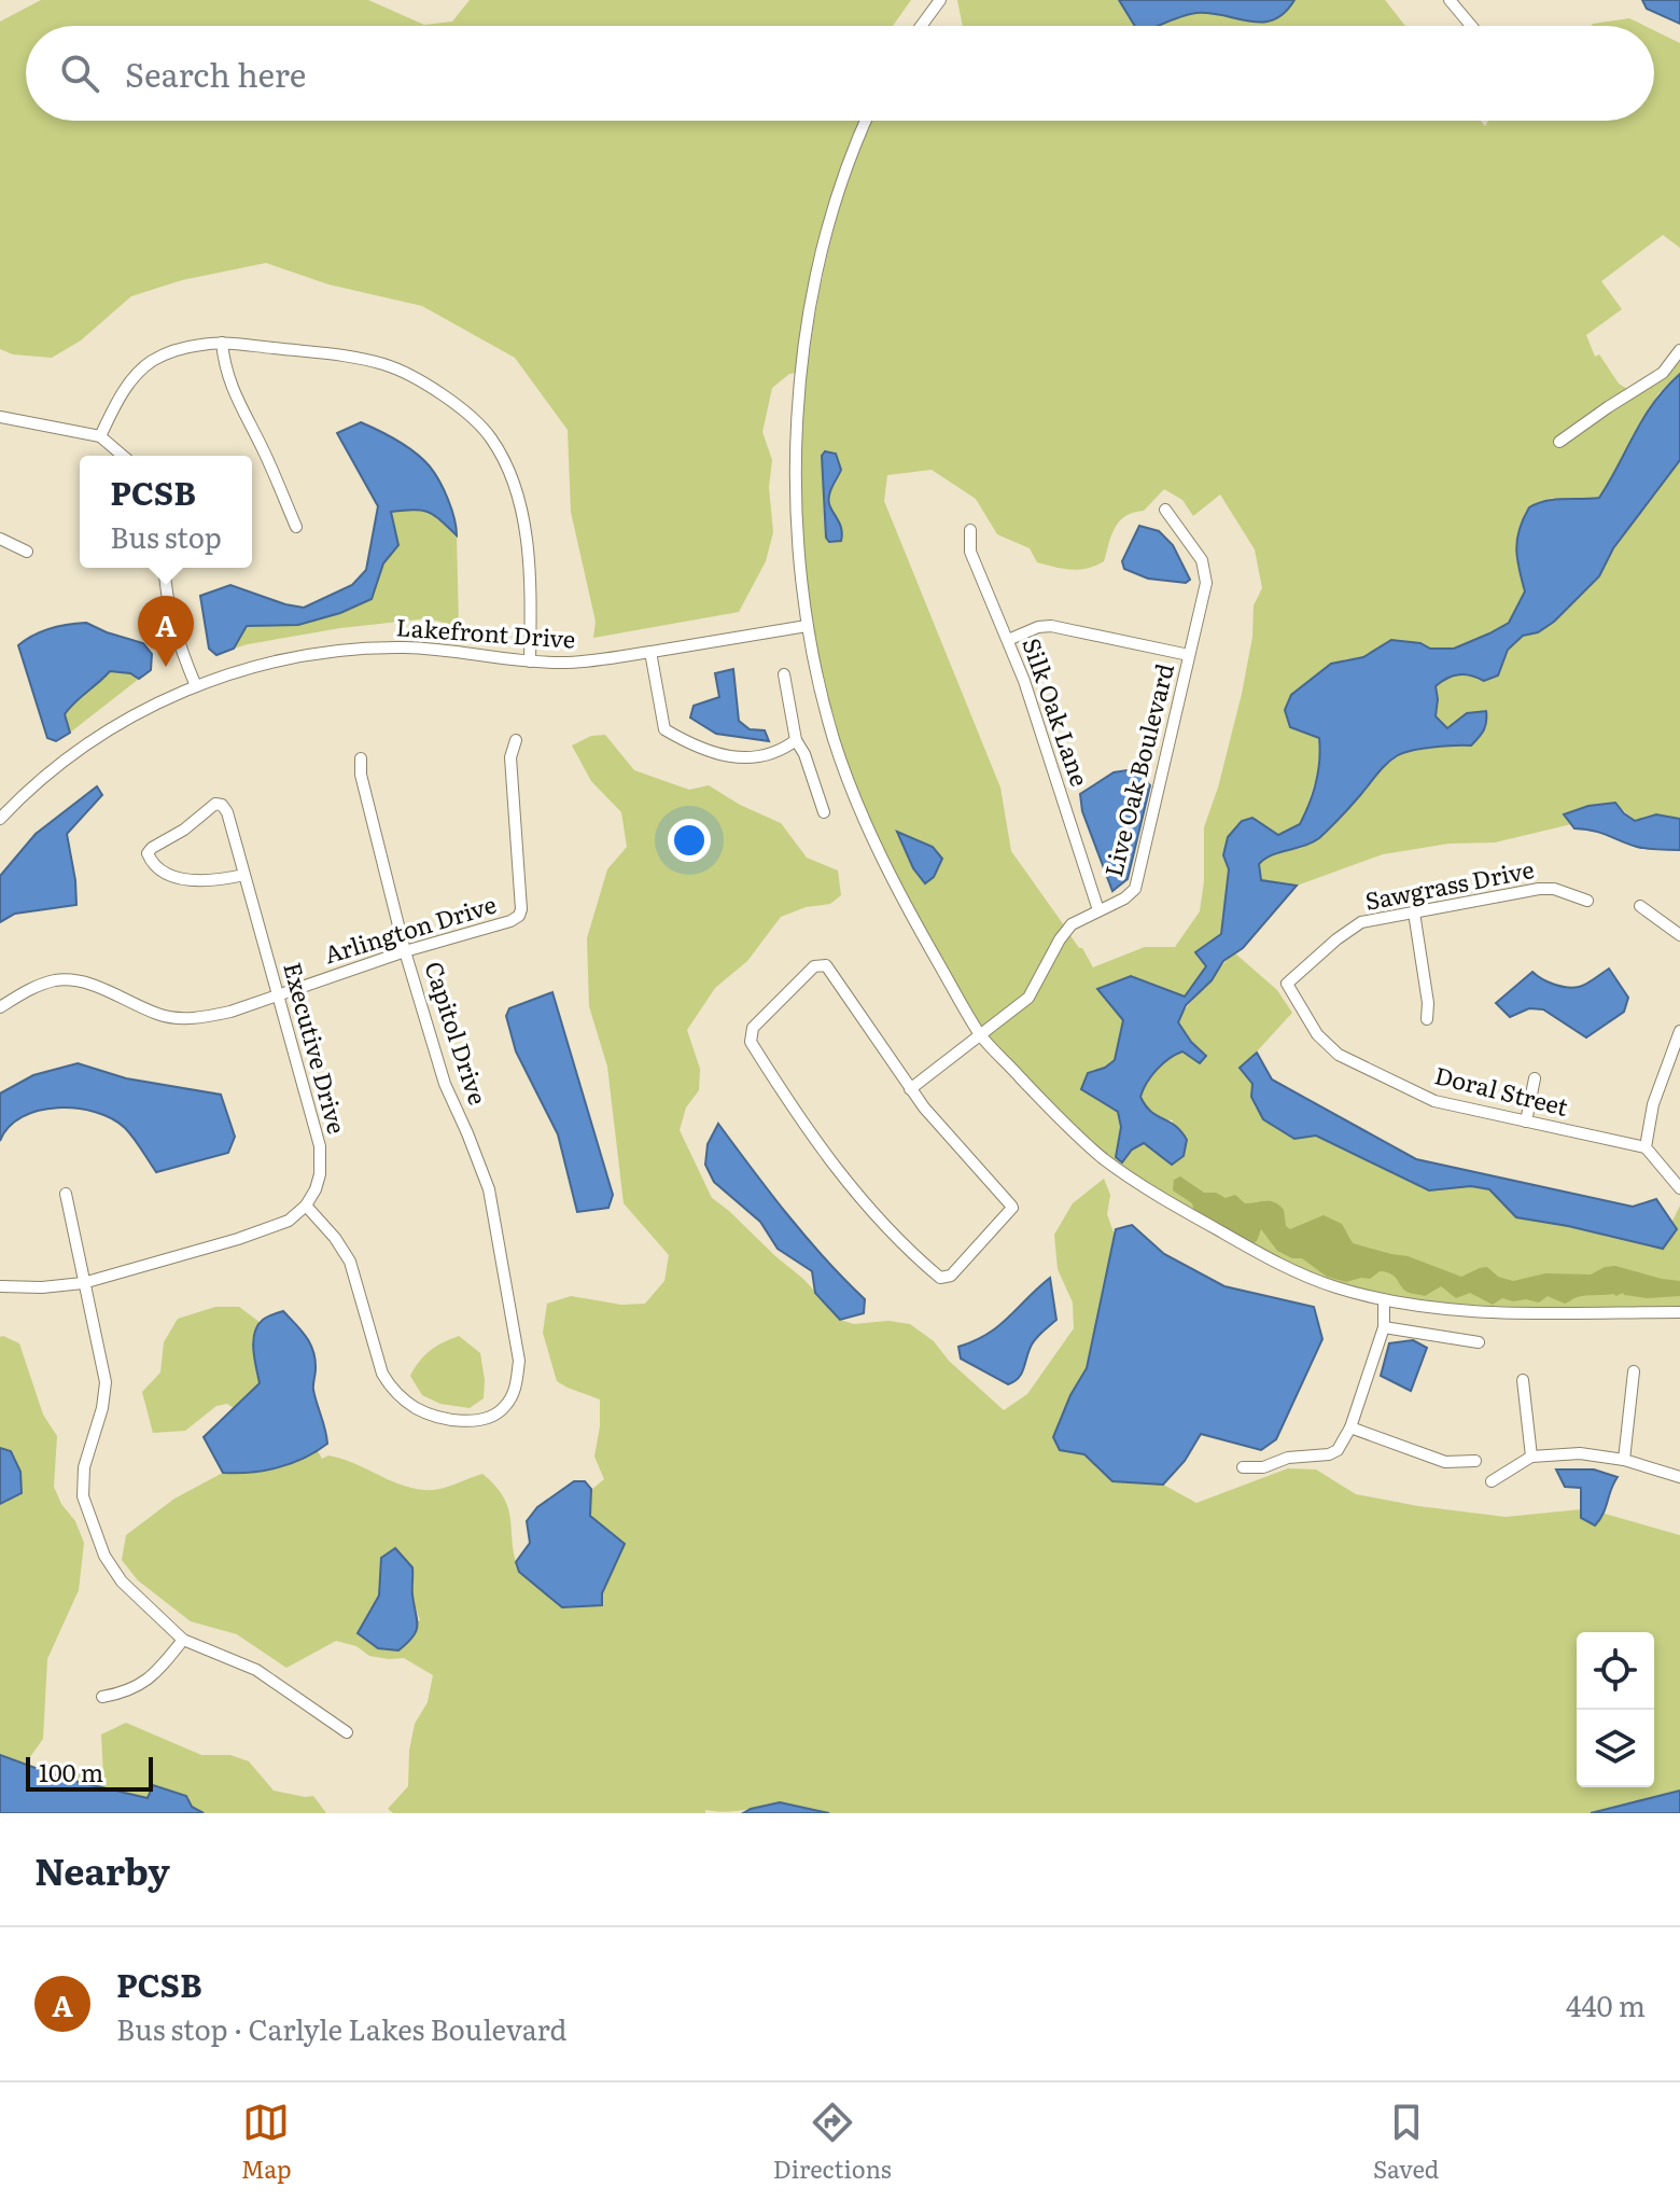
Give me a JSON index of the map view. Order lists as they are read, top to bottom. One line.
{"streets":{"street":["Lakefront Drive","Silk Oak Lane","Live Oak Boulevard","Sawgrass Drive","Arlington Drive","Capitol Drive","Executive Drive","Doral Street"]},"crossings":[["Silk Oak Lane","Live Oak Boulevard"],["Sawgrass Drive","Doral Street"],["Arlington Drive","Capitol Drive"],["Arlington Drive","Executive Drive"],["Capitol Drive","Executive Drive"]],"scale_bar":"100 m","page":{"search":"Search here","popup":["PCSB","Bus stop"],"pins":"A","scale":"100 m","heading":"Nearby","list":[{"mark":"A","name":"PCSB","note":"Bus stop · Carlyle Lakes Boulevard","value":"440 m"}],"nav":["Map","Directions","Saved"]}}
